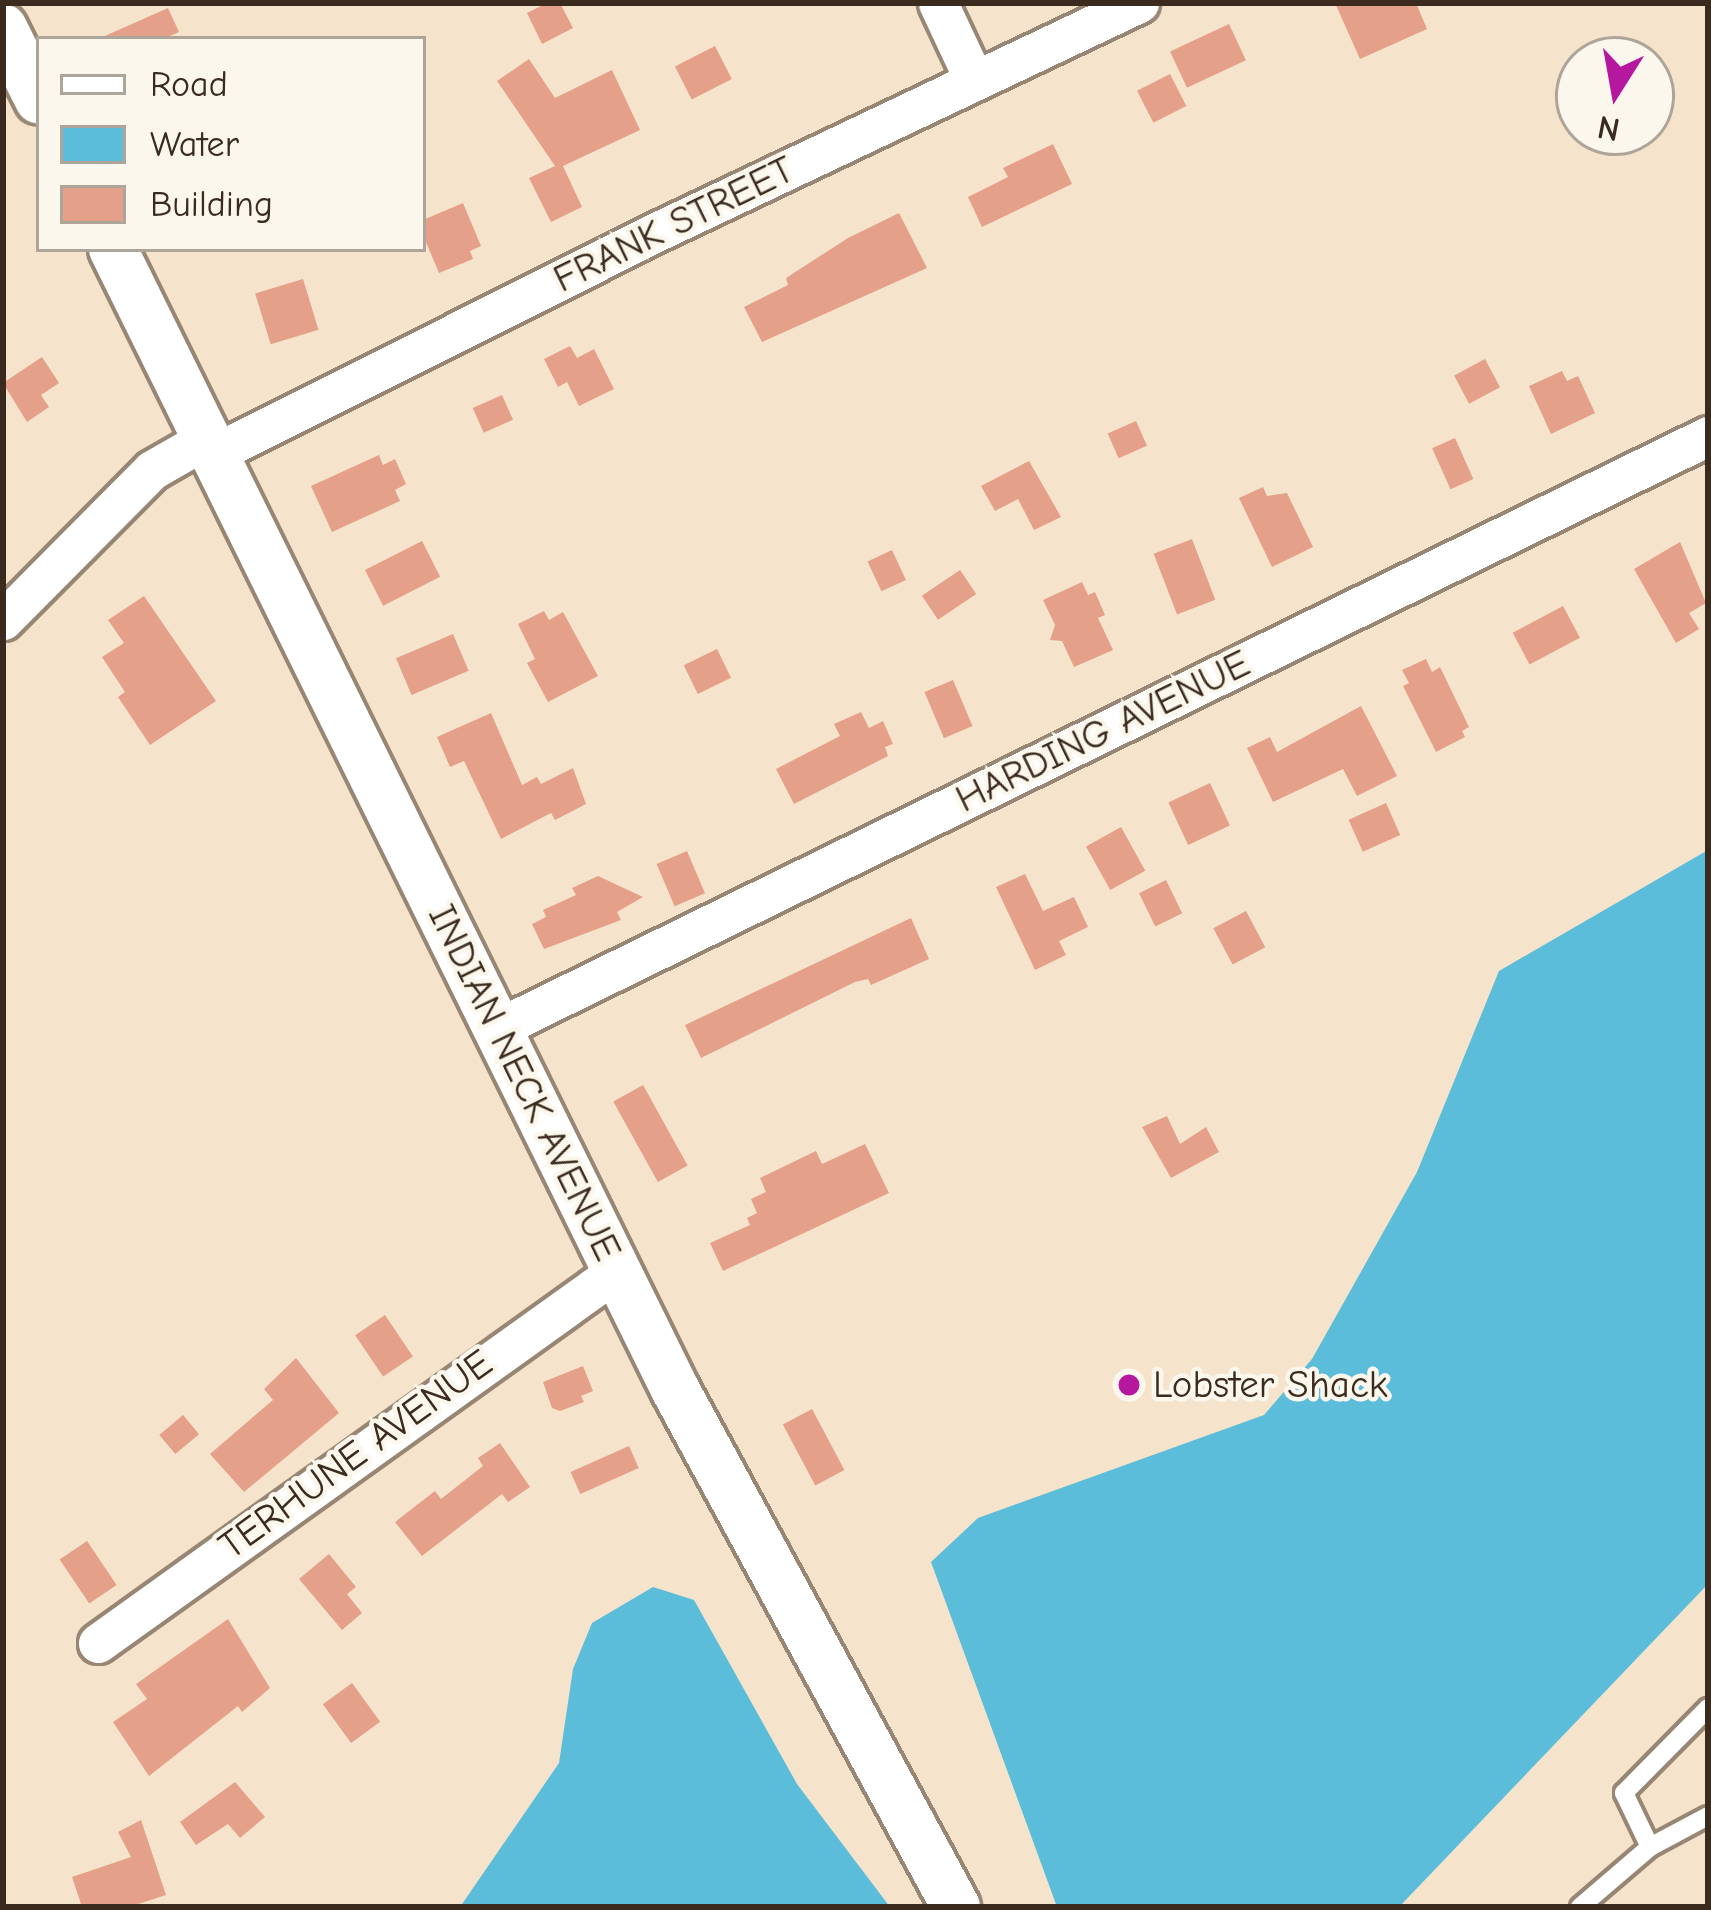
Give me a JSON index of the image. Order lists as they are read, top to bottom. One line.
{"streets":{"street":["FRANK STREET","HARDING AVENUE","INDIAN NECK AVENUE","TERHUNE AVENUE"]},"crossings":[["FRANK STREET","INDIAN NECK AVENUE"],["HARDING AVENUE","INDIAN NECK AVENUE"],["INDIAN NECK AVENUE","TERHUNE AVENUE"]],"places":["Lobster Shack"],"legend":["Road","Water","Building"],"north":"bottom"}
